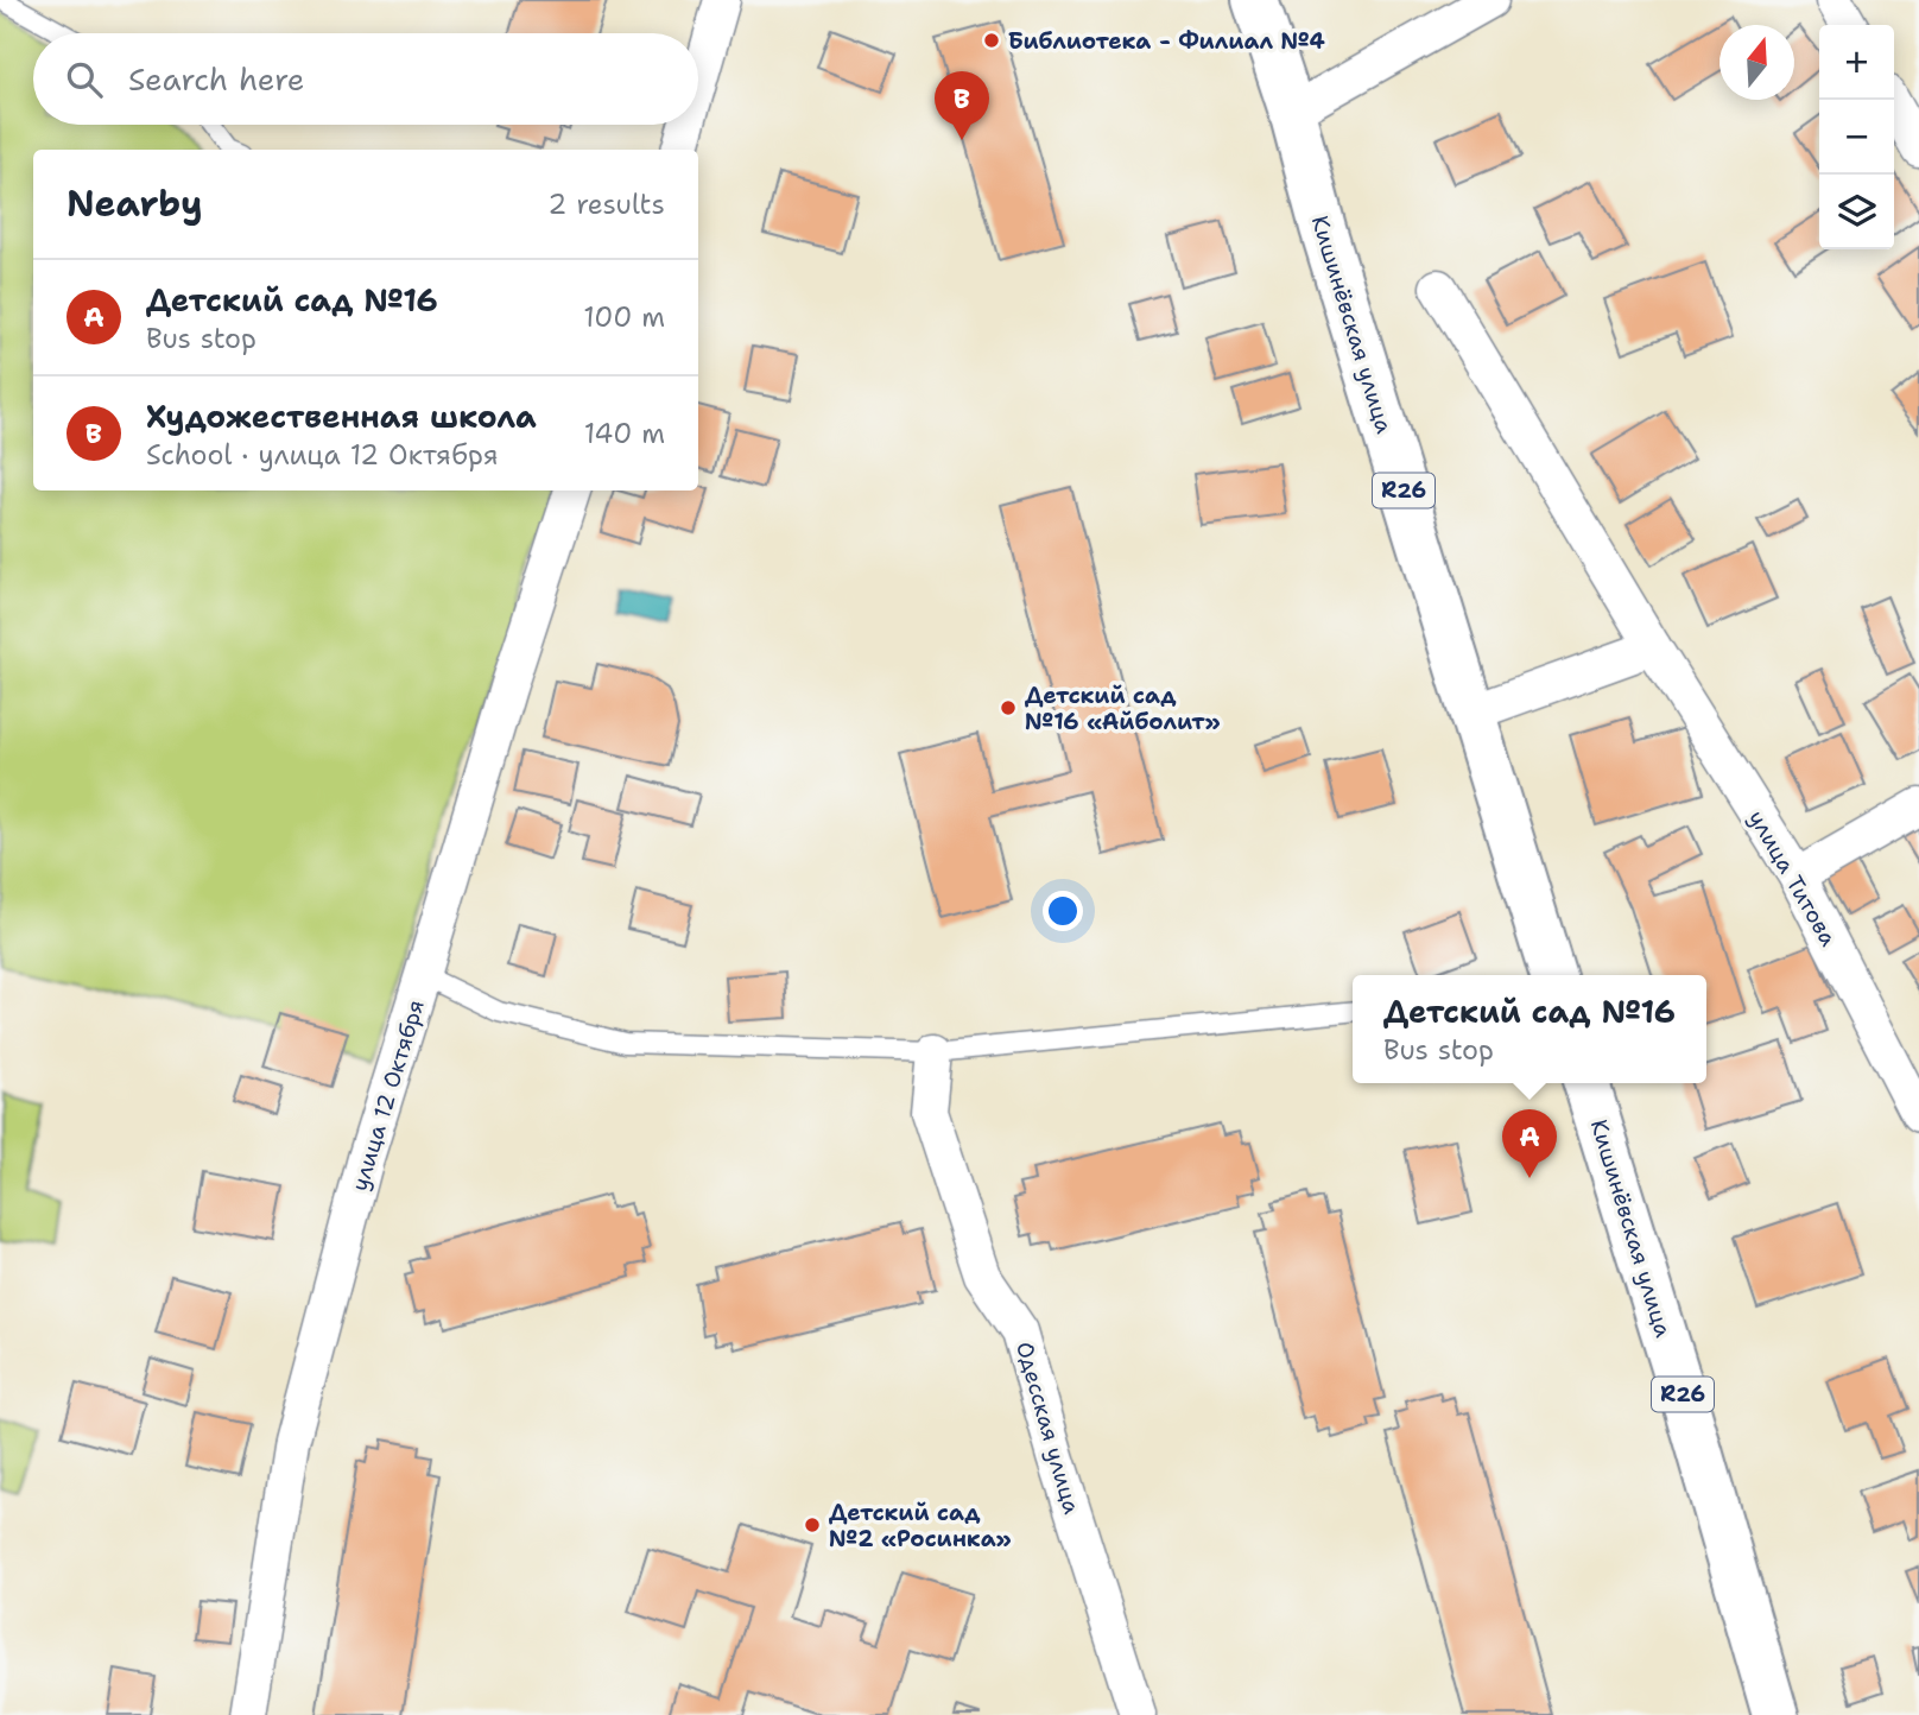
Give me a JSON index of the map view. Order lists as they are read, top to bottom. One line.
{"streets":{"main road":["Кишинёвская улица","R26"],"street":["улица Титова","улица 12 Октября","Одесская улица"]},"places":["Библиотека - Филиал №4","Детский сад №16 «Айболит»","Детский сад №2 «Росинка»"],"north":"top","page":{"map_buttons":["+","−"],"search":"Search here","pins":["B","A"],"heading":["Nearby","2 results"],"list":[{"mark":"A","name":"Детский сад №16","note":"Bus stop","value":"100 m"},{"mark":"B","name":"Художественная школа","note":"School · улица 12 Октября","value":"140 m"}],"popup":["Детский сад №16","Bus stop"]}}
